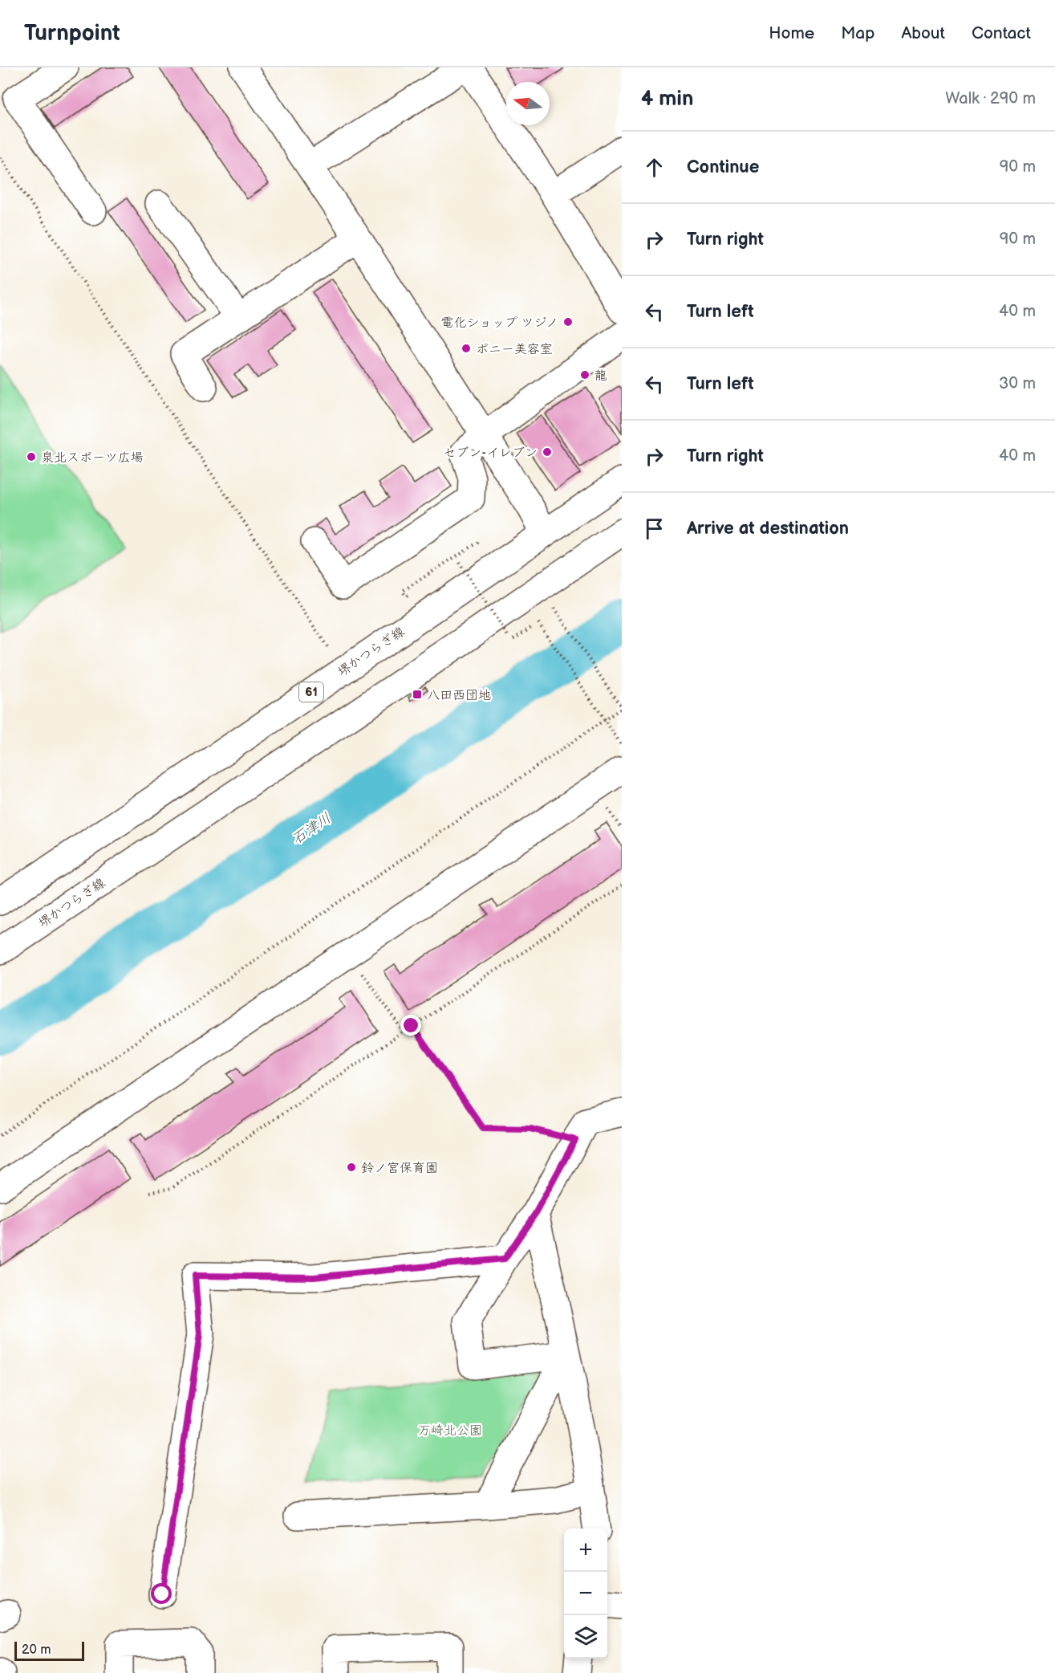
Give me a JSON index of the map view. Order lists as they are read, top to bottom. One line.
{"streets":{"street":["堺かつらぎ線","61"]},"water":["石津川"],"parks":["万崎北公園"],"places":{"other":["電化ショップ ツジノ","ポニー美容室","龍","セブン-イレブン","泉北スポーツ広場","鈴ノ宮保育園"],"transit":["八田西団地"]},"scale_bar":"20 m","north":"left","page":{"header":"Turnpoint","nav":["Home","Map","About","Contact"],"heading":["4 min","Walk · 290 m"],"list":[["Continue","90 m"],["Turn right","90 m"],["Turn left","40 m"],["Turn left","30 m"],["Turn right","40 m"],"Arrive at destination"],"map_buttons":["+","−"],"scale":"20 m"}}
